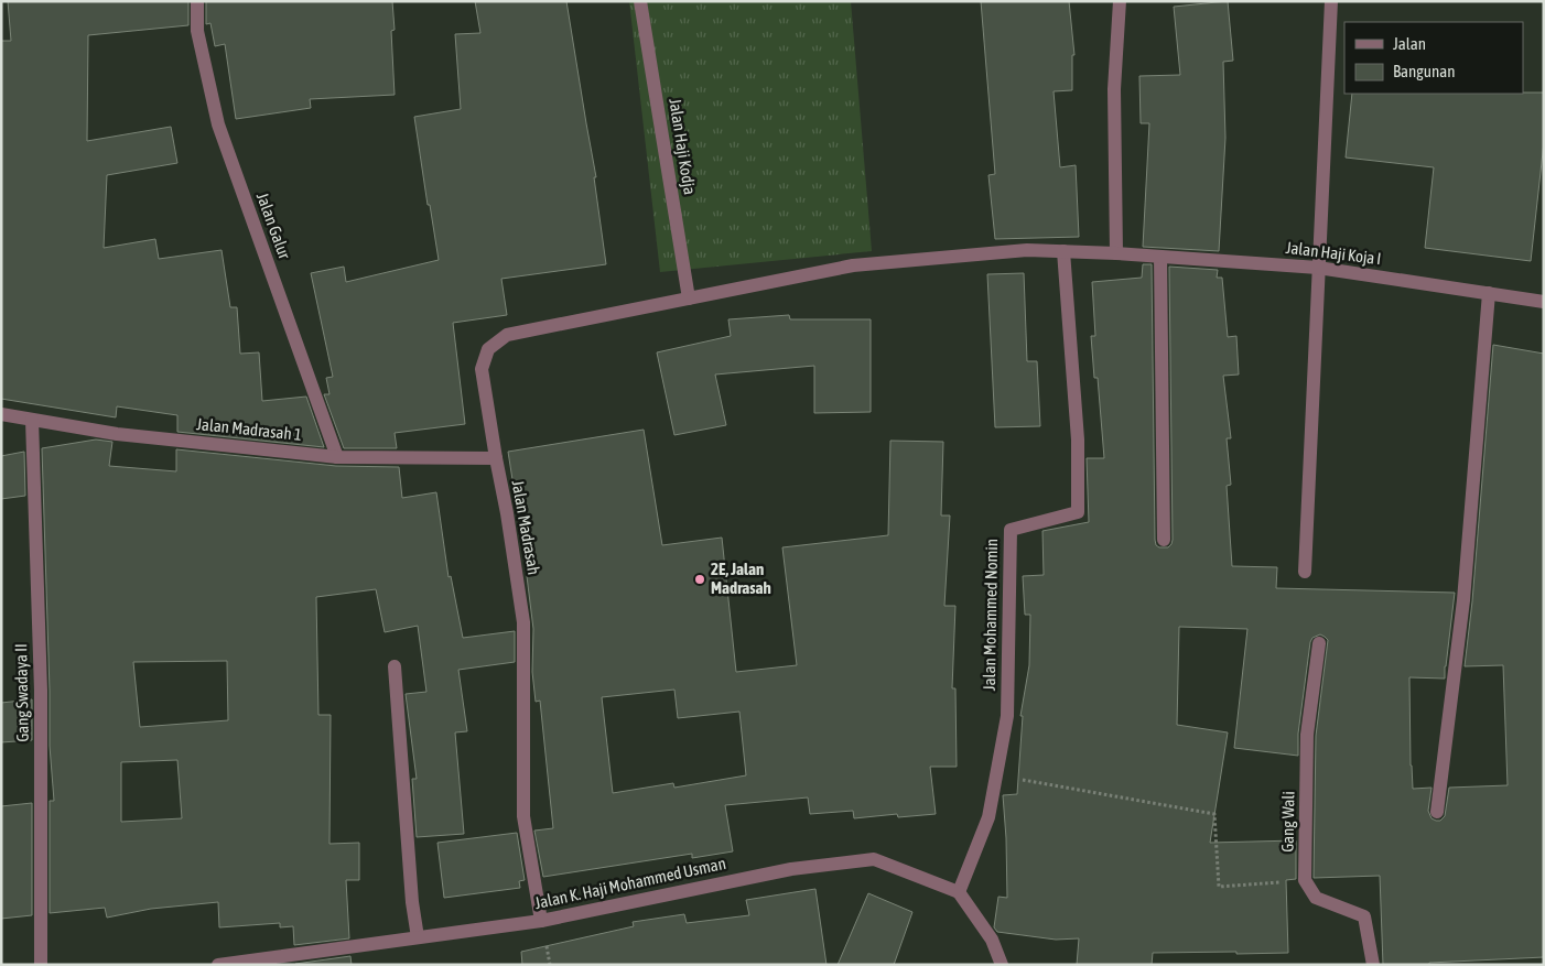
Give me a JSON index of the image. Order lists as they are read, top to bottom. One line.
{"streets":{"street":["Jalan Haji Kodja","Jalan Galur","Jalan Haji Koja I","Jalan Madrasah 1","Jalan Madrasah","Jalan Mohammed Nomin","Gang Swadaya II","Gang Wali","Jalan K. Haji Mohammed Usman"]},"crossings":[["Jalan Haji Kodja","Jalan Madrasah"],["Jalan Galur","Jalan Madrasah 1"],["Jalan Haji Koja I","Jalan Madrasah"],["Jalan Haji Koja I","Jalan Mohammed Nomin"],["Jalan Madrasah 1","Jalan Madrasah"],["Jalan Madrasah 1","Gang Swadaya II"],["Jalan Madrasah","Jalan Mohammed Nomin"],["Jalan Madrasah","Jalan K. Haji Mohammed Usman"],["Jalan Mohammed Nomin","Jalan K. Haji Mohammed Usman"]],"places":["2E, Jalan Madrasah"],"legend":["Jalan","Bangunan"]}
